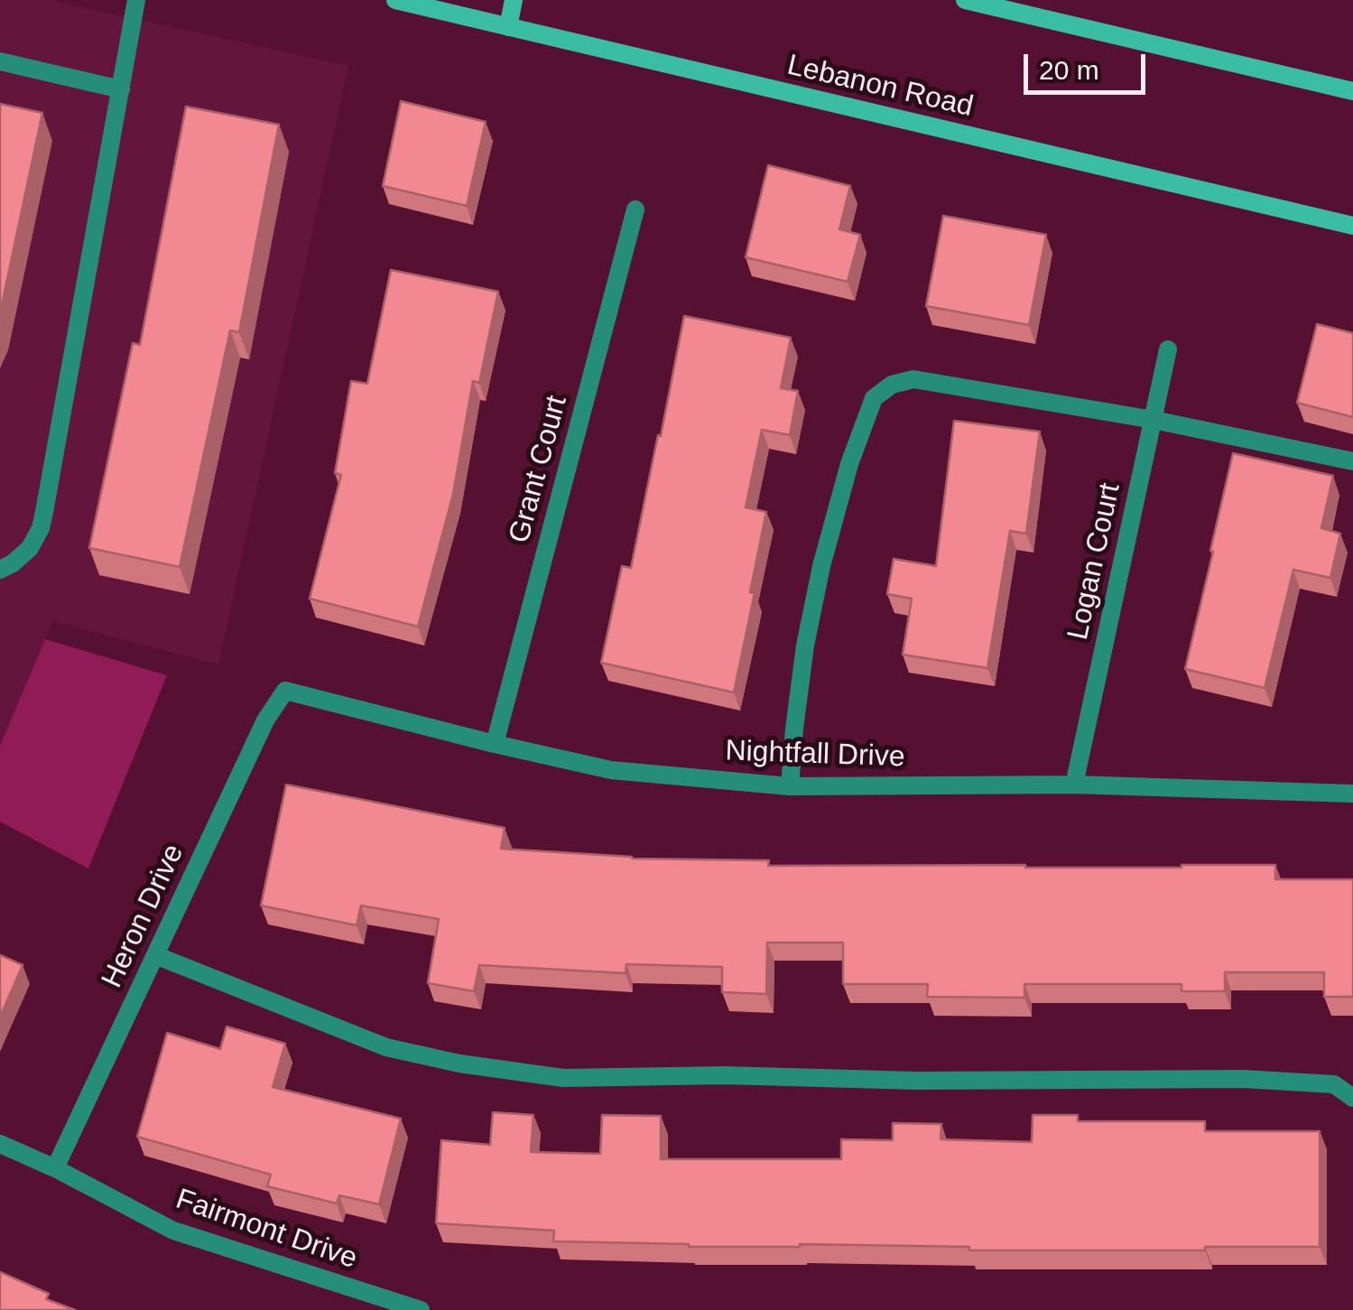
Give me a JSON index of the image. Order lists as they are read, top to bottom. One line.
{"streets":{"main road":["Lebanon Road"],"street":["Grant Court","Logan Court","Nightfall Drive","Heron Drive","Fairmont Drive"]},"crossings":[["Grant Court","Nightfall Drive"],["Logan Court","Nightfall Drive"],["Nightfall Drive","Heron Drive"],["Heron Drive","Fairmont Drive"]],"scale_bar":"20 m"}
